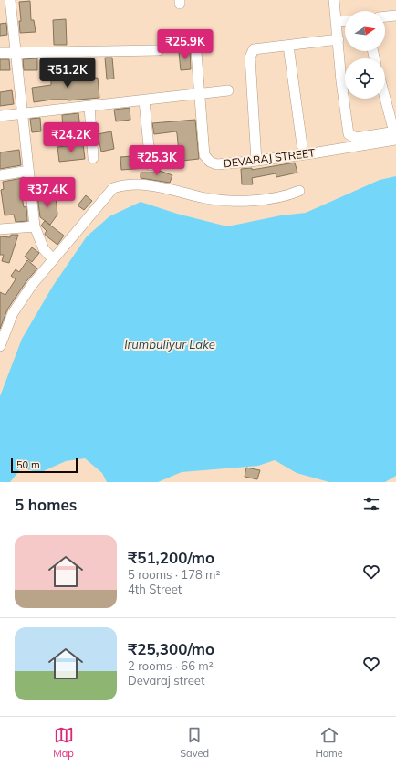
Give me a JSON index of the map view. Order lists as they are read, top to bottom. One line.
{"streets":{"street":["DEVARAJ STREET"]},"water":["Irumbuliyur Lake"],"scale_bar":"50 m","north":"right","page":{"price":["₹25.9K","₹51.2K","₹24.2K","₹25.3K","₹37.4K"],"scale":"50 m","heading":"5 homes","list":[{"name":"₹51,200/mo","note":"5 rooms · 178 m² · 4th Street"},{"name":"₹25,300/mo","note":"2 rooms · 66 m² · Devaraj street"}],"tabs":["Map","Saved","Home"]}}
